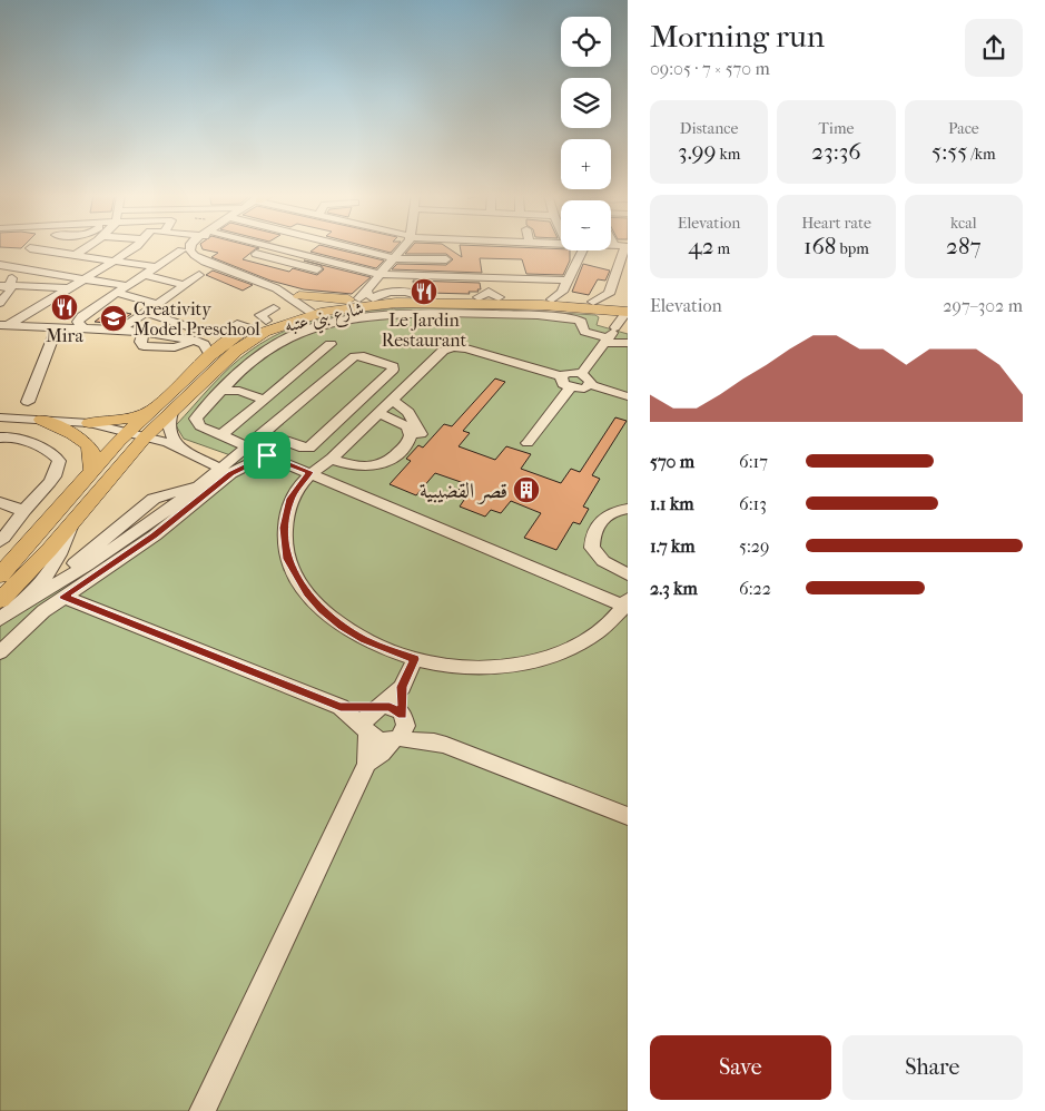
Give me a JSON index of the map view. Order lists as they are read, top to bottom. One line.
{"streets":{"main road":["شارع بني عتبه"]},"places":{"restaurant":["Le Jardin Restaurant","Mira"],"school or university":["Creativity Model Preschool"],"building":["قصر القضيبية"]},"page":{"heading":["Morning run","09:05 · 7 × 570 m"],"map_buttons":["+","−"],"stats":[["Distance","3.99 km"],["Time","23:36"],["Pace","5:55 /km"],["Elevation","42 m"],["Heart rate","168 bpm"],["kcal","287"]],"chart":["Elevation","297–302 m"],"list":[{"name":"570 m","note":"6:17"},{"name":"1.1 km","note":"6:13"},{"name":"1.7 km","note":"5:29"},{"name":"2.3 km","note":"6:22"}],"buttons":["Save","Share"]}}
